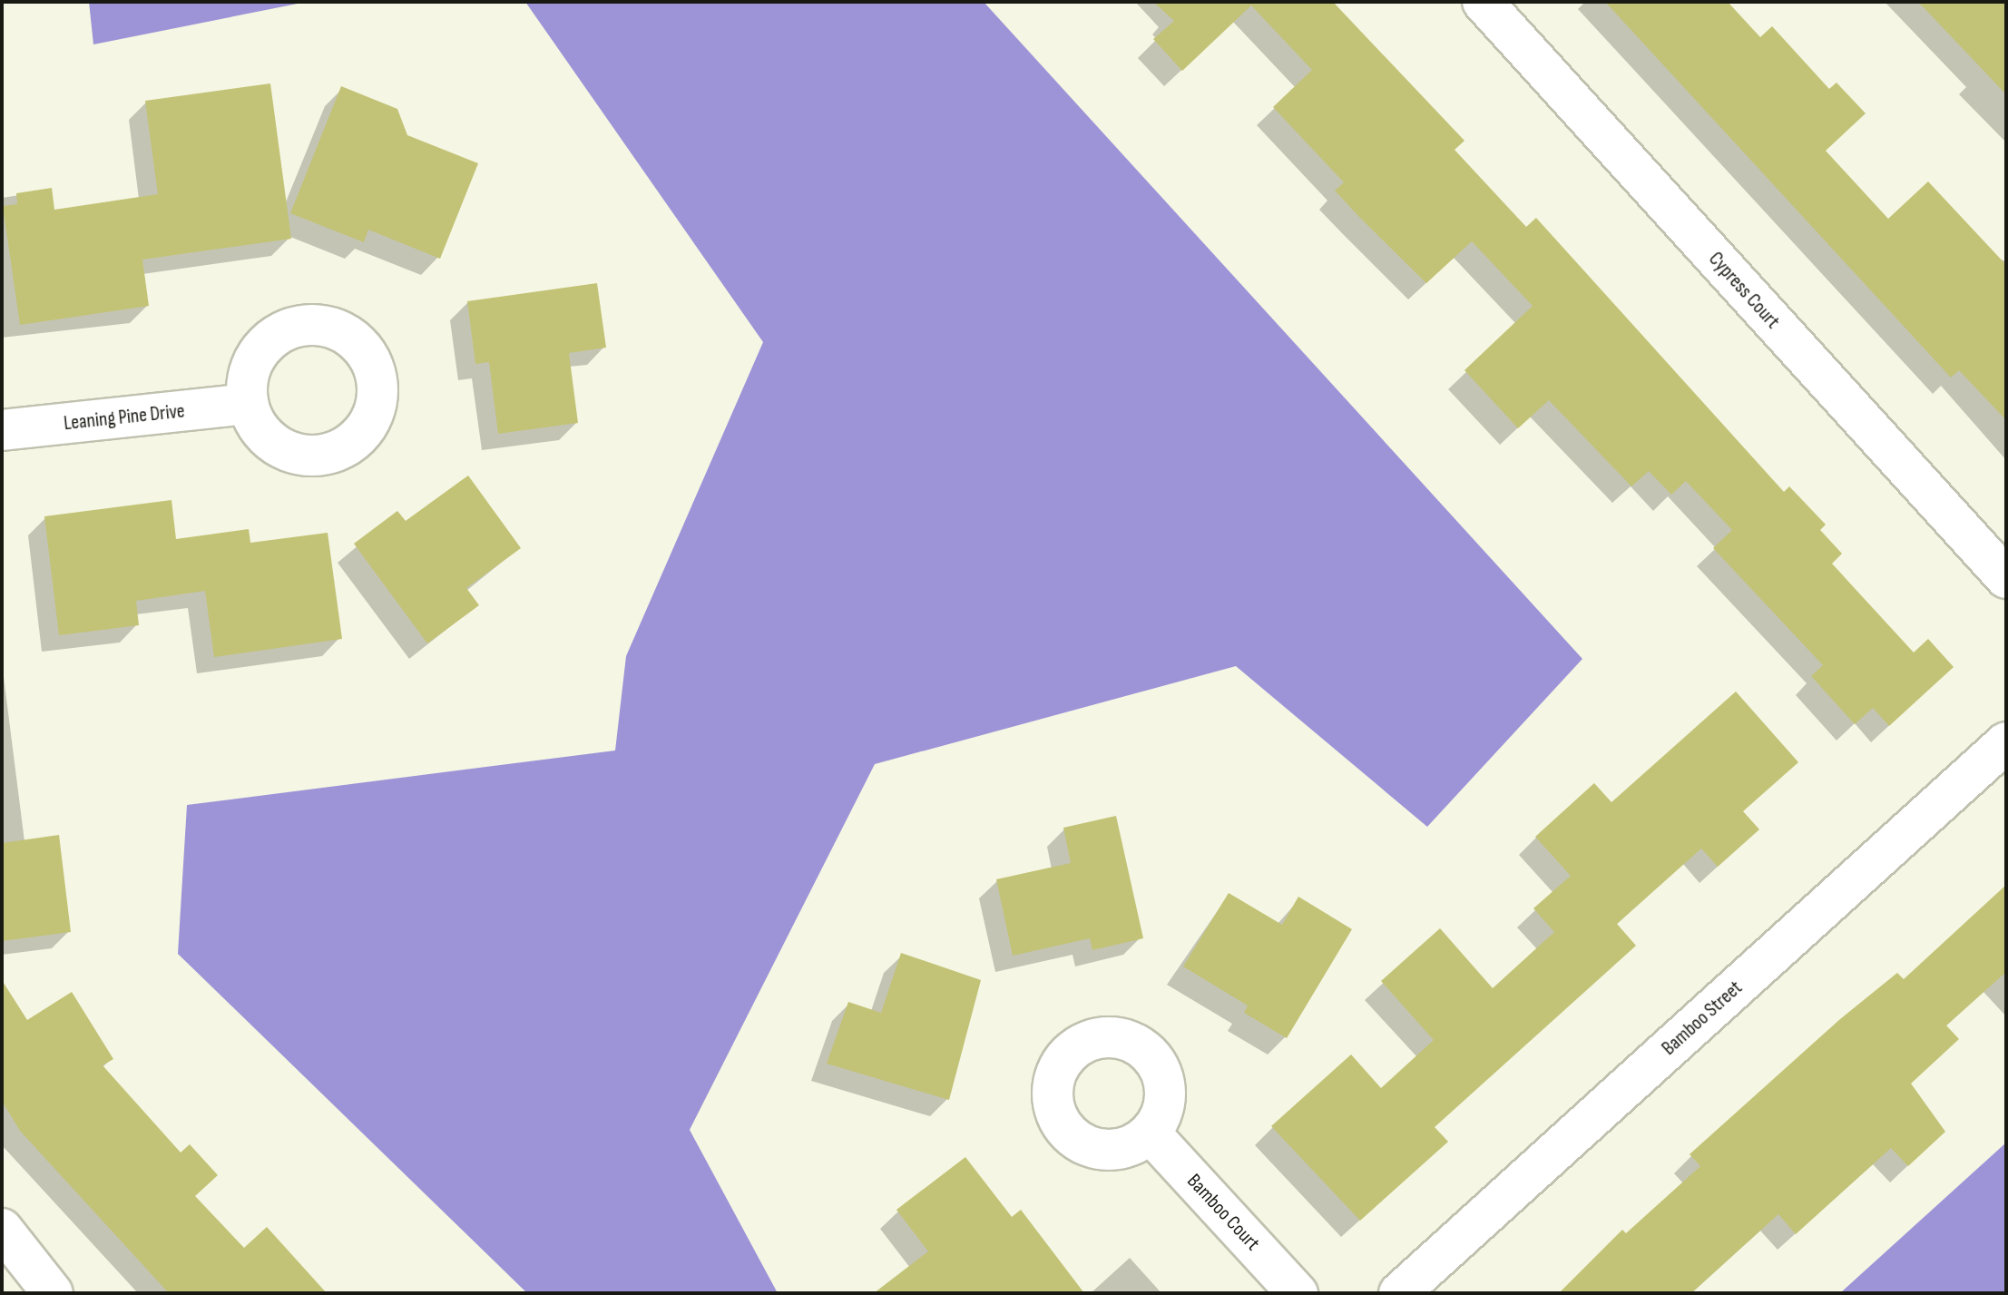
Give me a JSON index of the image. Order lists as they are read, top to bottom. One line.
{"streets":{"street":["Cypress Court","Leaning Pine Drive","Bamboo Street","Bamboo Court"]}}
